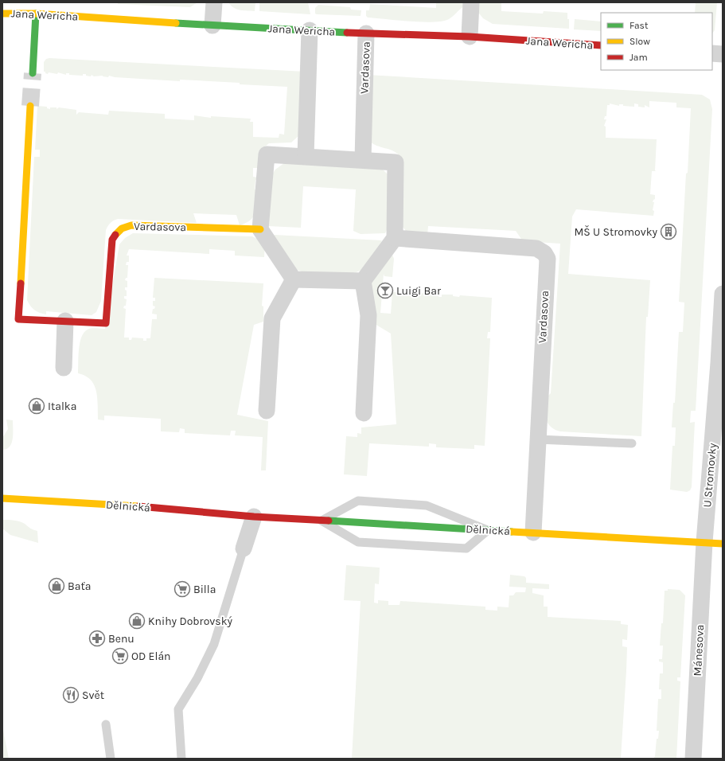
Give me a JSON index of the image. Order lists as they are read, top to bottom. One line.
{"streets":{"street":["Jana Wericha","Vardasova","U Stromovky","Dělnická","Mánesova"]},"crossings":[["Jana Wericha","Vardasova"],["Vardasova","Dělnická"],["U Stromovky","Dělnická"],["U Stromovky","Mánesova"],["Dělnická","Mánesova"]],"places":{"building":["MŠ U Stromovky"],"bar":["Luigi Bar"],"shop":["Italka","Baťa","Knihy Dobrovský"],"supermarket":["Billa","OD Elán"],"pharmacy":["Benu"],"restaurant":["Svět"]},"legend":["Fast","Slow","Jam"]}
